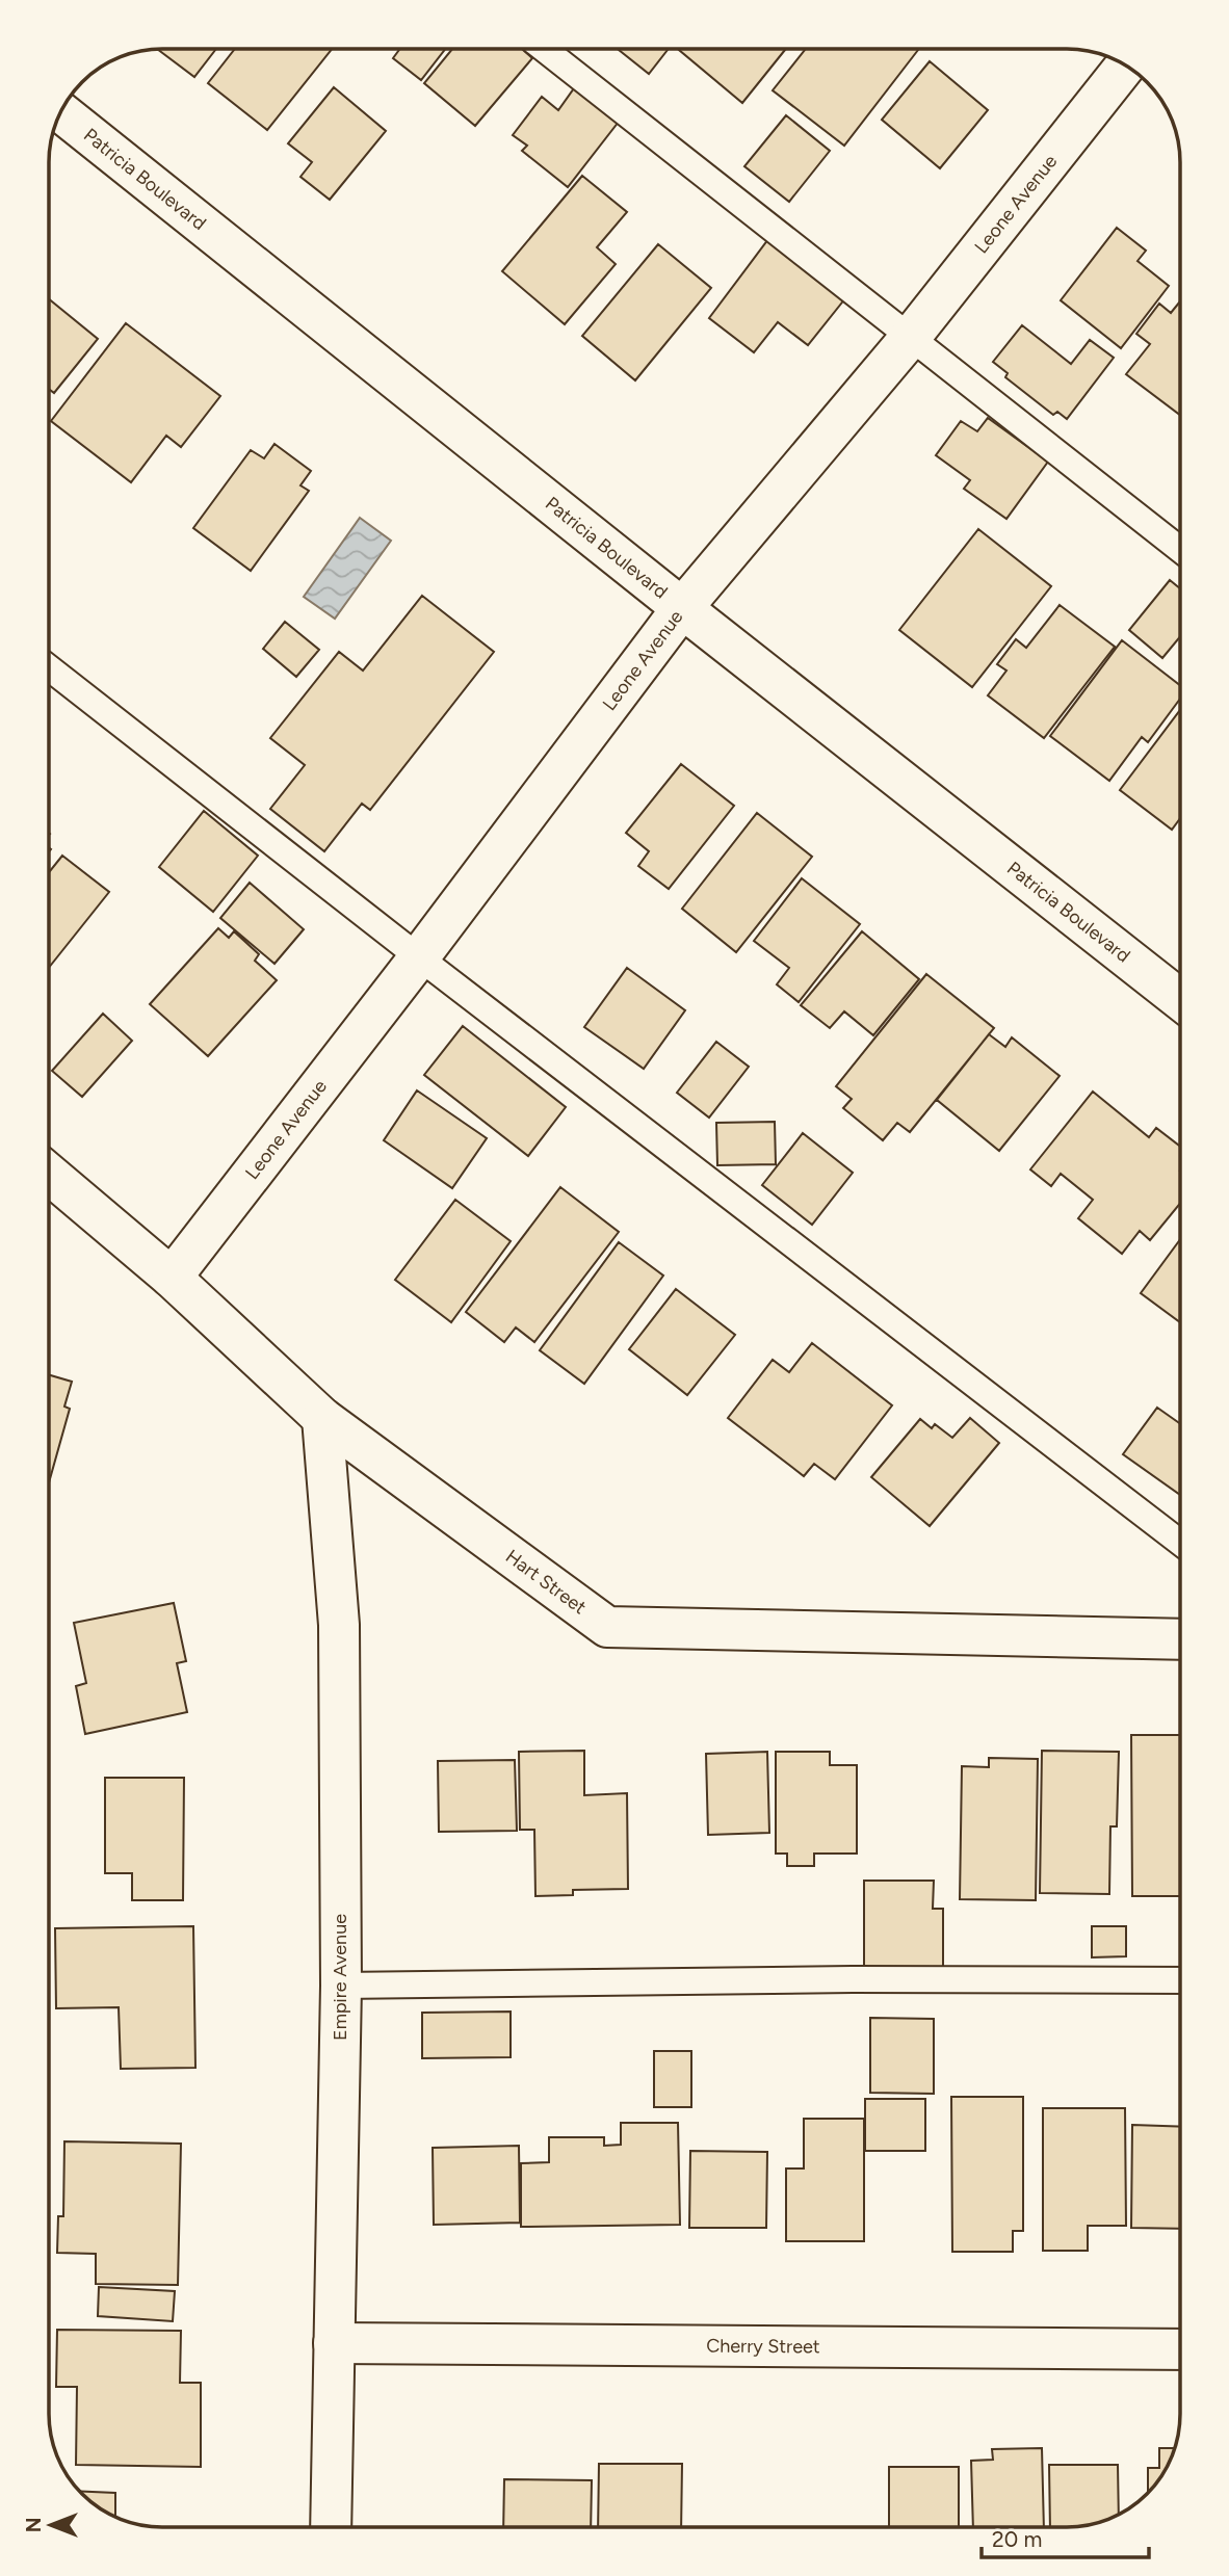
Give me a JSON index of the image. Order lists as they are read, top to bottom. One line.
{"streets":{"street":["Patricia Boulevard","Leone Avenue","Hart Street","Empire Avenue","Cherry Street"]},"crossings":[["Patricia Boulevard","Leone Avenue"],["Leone Avenue","Hart Street"],["Hart Street","Empire Avenue"],["Empire Avenue","Cherry Street"]],"scale_bar":"20 m","north":"left"}
